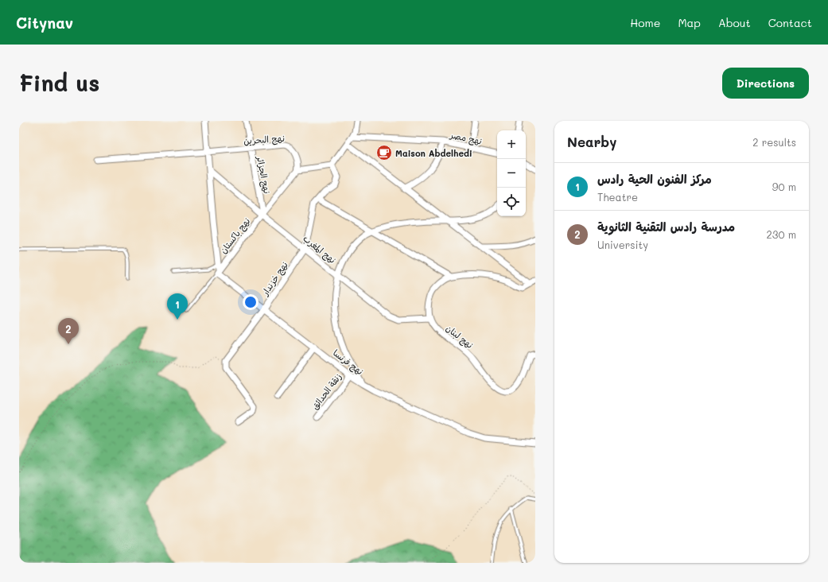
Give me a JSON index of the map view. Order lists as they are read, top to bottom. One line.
{"streets":{"street":["نهج مصر","نهج البحرين","نهج الجزائر","نهج باكستان","نهج المغرب","نهج خزندار","نهج لبنان","نهج فرنسا","زنقة الحدائق"]},"crossings":[["نهج البحرين","نهج الجزائر"],["نهج البحرين","نهج باكستان"],["نهج الجزائر","نهج باكستان"],["نهج الجزائر","نهج المغرب"],["نهج باكستان","نهج المغرب"],["نهج باكستان","نهج فرنسا"],["نهج المغرب","نهج خزندار"],["نهج المغرب","نهج لبنان"],["نهج خزندار","نهج فرنسا"],["نهج فرنسا","زنقة الحدائق"]],"places":{"cafe":["Maison Abdelhedi"]},"page":{"header":"Citynav","nav":["Home","Map","About","Contact"],"buttons":"Directions","title":"Find us","heading":["Nearby","2 results"],"map_buttons":["+","−"],"list":[{"mark":"1","name":"مركز الفنون الحية رادس","note":"Theatre","value":"90 m"},{"mark":"2","name":"مدرسة رادس التقنية الثانوية","note":"University","value":"230 m"}],"pins":["1","2"]}}
